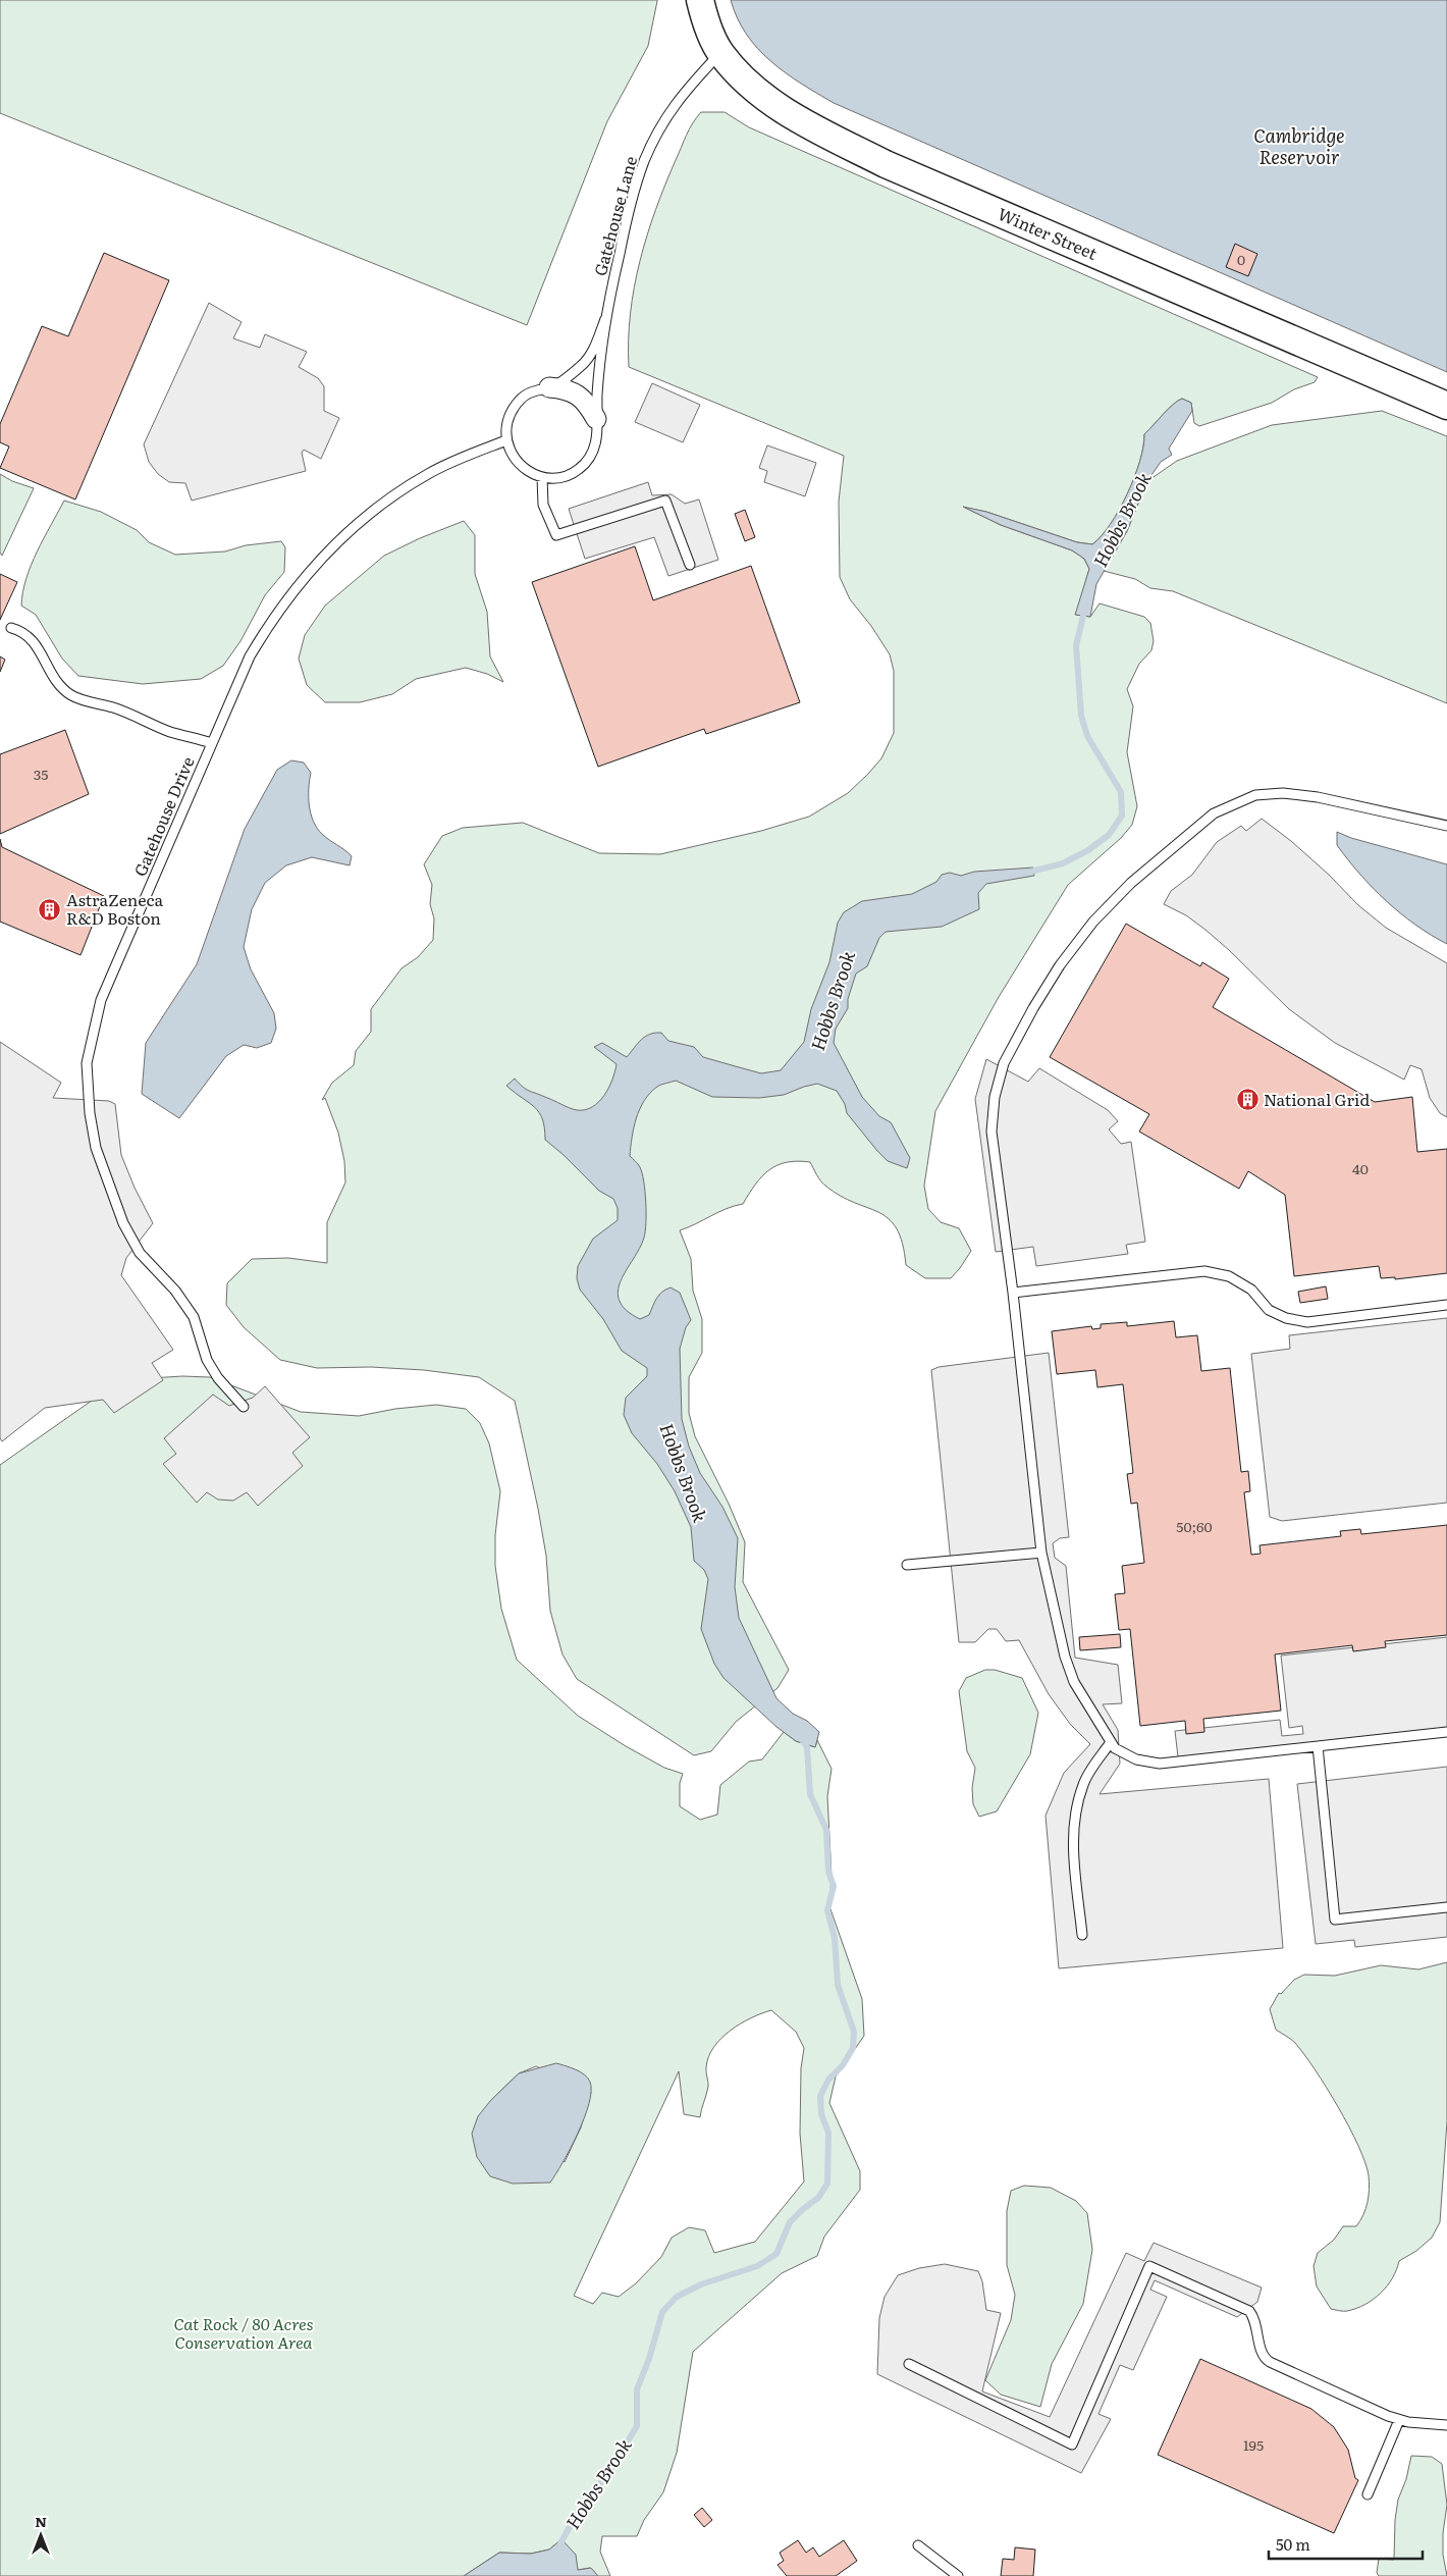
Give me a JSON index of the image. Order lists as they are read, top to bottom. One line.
{"streets":{"street":["Winter Street"],"lane":["Gatehouse Lane","Gatehouse Drive"]},"crossings":[["Gatehouse Lane","Winter Street"],["Gatehouse Lane","Gatehouse Drive"]],"water":["Cambridge Reservoir","Hobbs Brook"],"parks":["Cat Rock / 80 Acres Conservation Area"],"places":{"building":["AstraZeneca R&D Boston","National Grid"]},"house_numbers":["0","35","40","50;60","195"],"scale_bar":"50 m","north":"top"}
